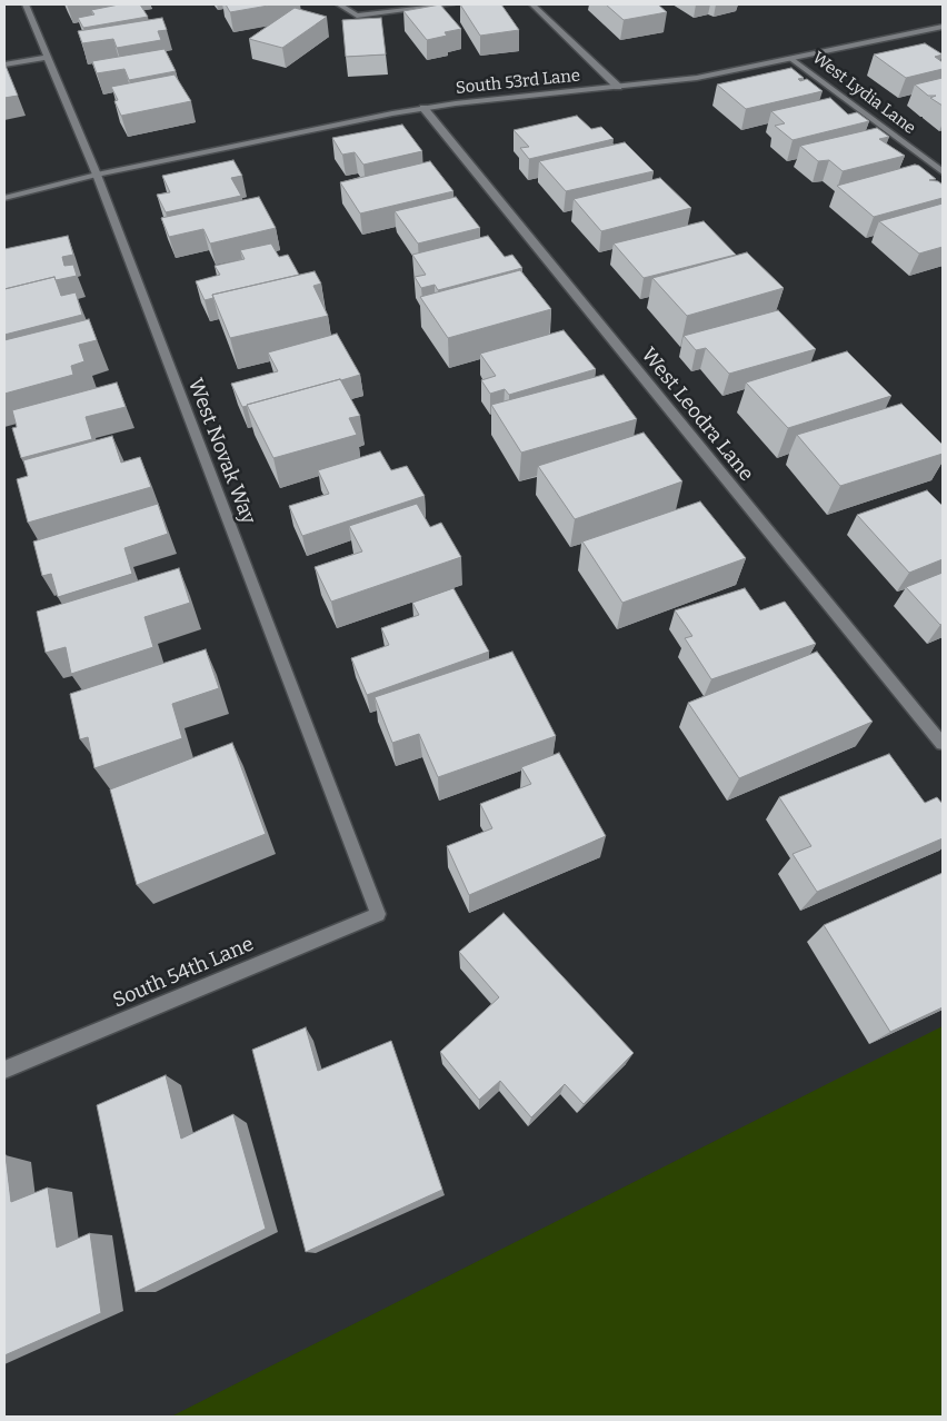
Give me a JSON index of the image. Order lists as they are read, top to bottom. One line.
{"streets":{"street":["South 53rd Lane","West Lydia Lane","West Leodra Lane","West Novak Way","South 54th Lane"]},"crossings":[["South 53rd Lane","West Lydia Lane"],["South 53rd Lane","West Leodra Lane"],["South 53rd Lane","West Novak Way"],["West Novak Way","South 54th Lane"]]}
